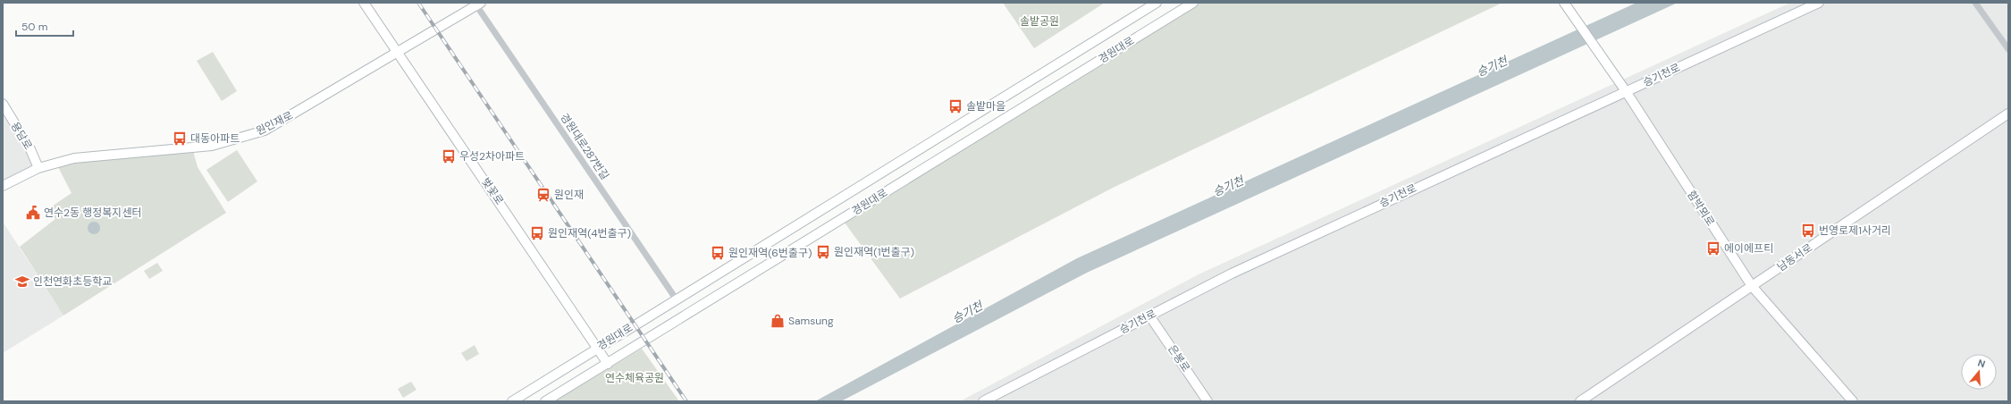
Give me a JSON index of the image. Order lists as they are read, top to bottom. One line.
{"streets":{"main road":["경원대로","승기천로","원인재로","용담로","벚꽃로","함박뫼로","남동서로","은봉로"],"street":["경원대로287번길"]},"crossings":[["경원대로","경원대로287번길"],["경원대로","벚꽃로"],["승기천로","함박뫼로"],["승기천로","은봉로"],["원인재로","용담로"],["원인재로","경원대로287번길"],["원인재로","벚꽃로"],["함박뫼로","남동서로"]],"water":["승기천"],"parks":["솔밭공원","연수체육공원"],"places":{"bus stop":["솔밭마을","대동아파트","우성2차아파트","번영로제1사거리","원인재역(4번출구)","에이에프티","원인재역(1번출구)","원인재역(6번출구)"],"station":["원인재"],"public building":["연수2동 행정복지센터"],"school or university":["인천연화초등학교"],"shop":["Samsung"]},"scale_bar":"50 m","north":"top"}
